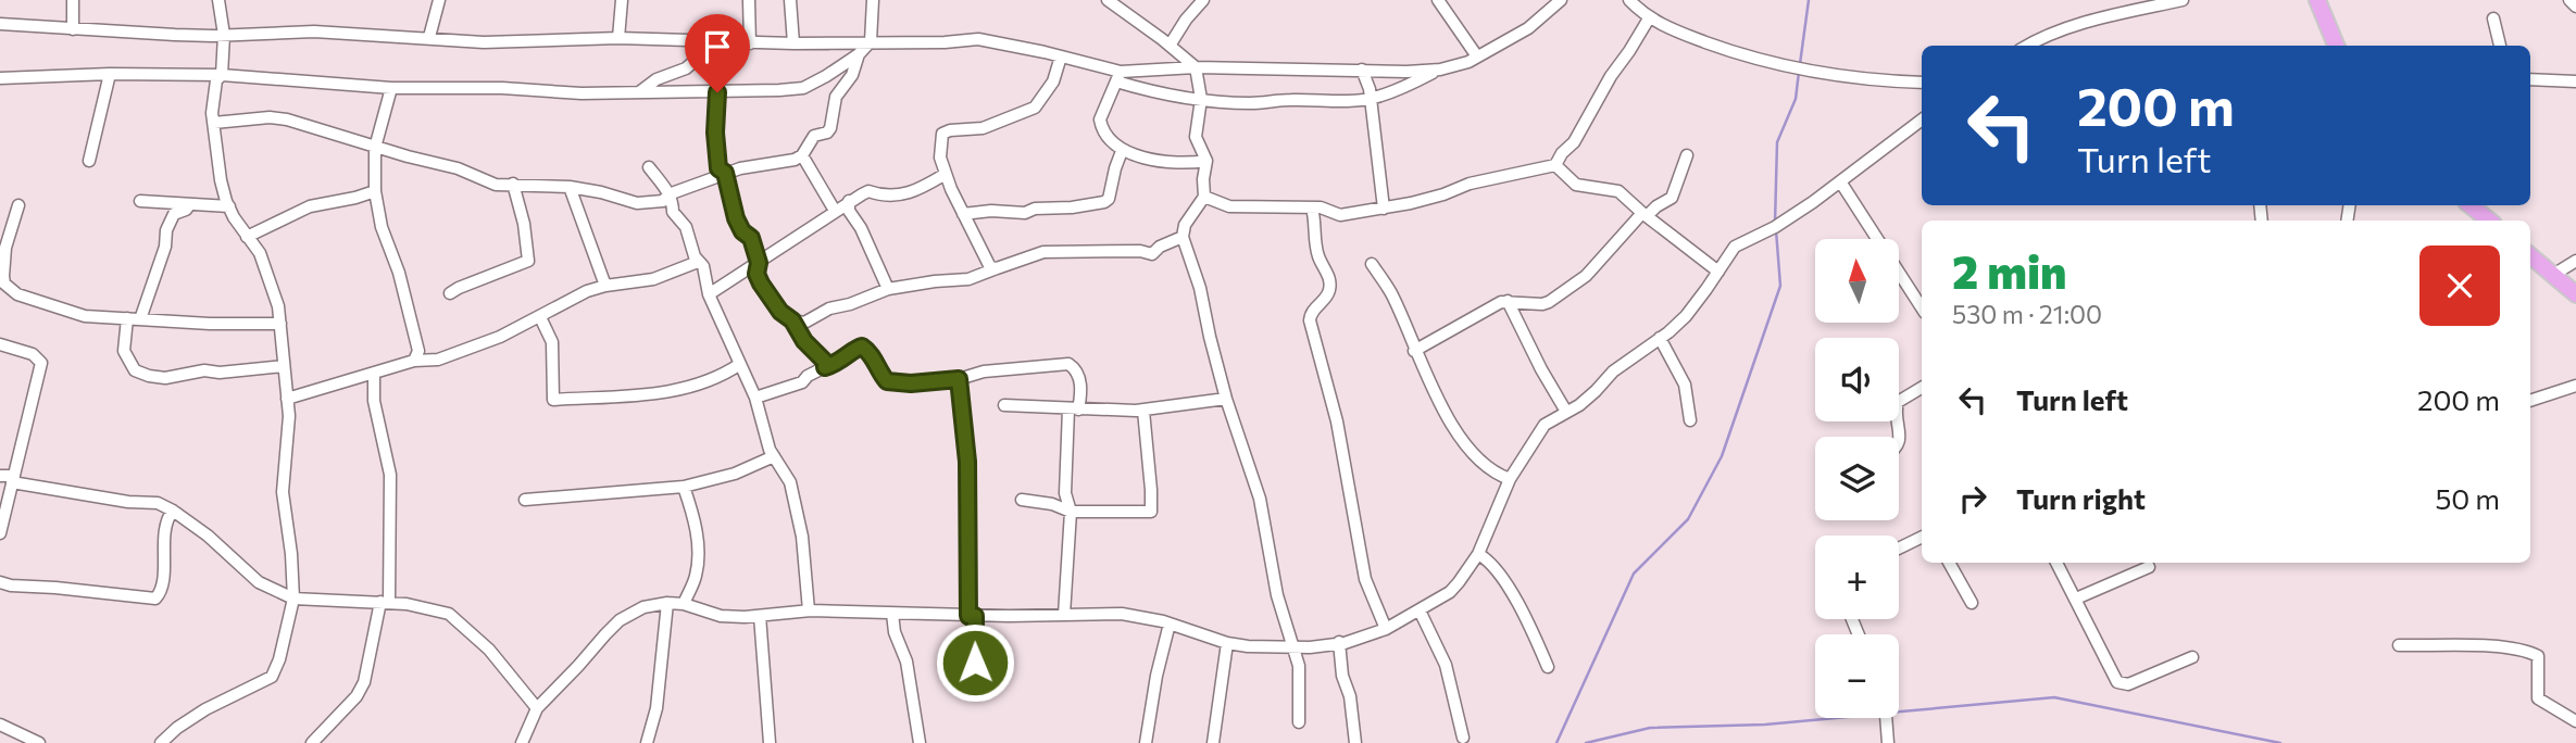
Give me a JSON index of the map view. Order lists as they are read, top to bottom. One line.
{"north":"top","page":{"turn":["200 m","Turn left"],"heading":["2 min","530 m · 21:00"],"map_buttons":["+","−"],"list":[{"name":"Turn left","value":"200 m"},{"name":"Turn right","value":"50 m"}]}}
